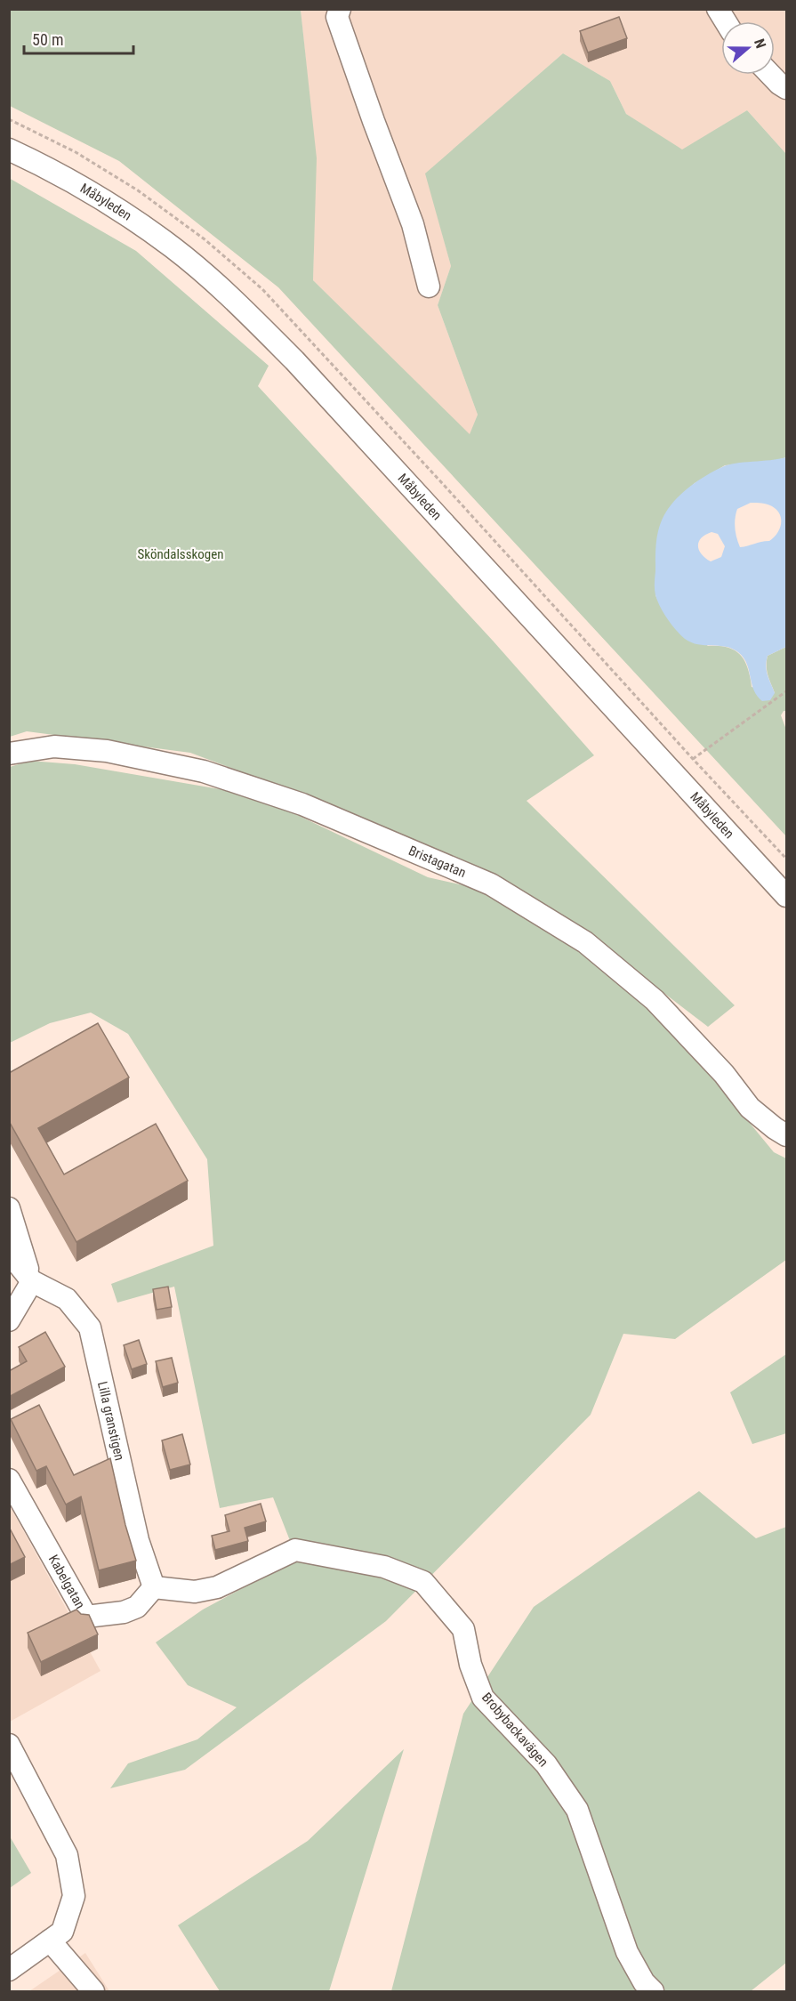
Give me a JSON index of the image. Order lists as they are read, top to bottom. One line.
{"streets":{"street":["Måbyleden","Bristagatan","Lilla granstigen","Kabelgatan","Brobybackavägen"]},"crossings":[["Lilla granstigen","Kabelgatan"],["Lilla granstigen","Brobybackavägen"],["Kabelgatan","Brobybackavägen"]],"parks":["Sköndalsskogen"],"scale_bar":"50 m","north":"right"}
